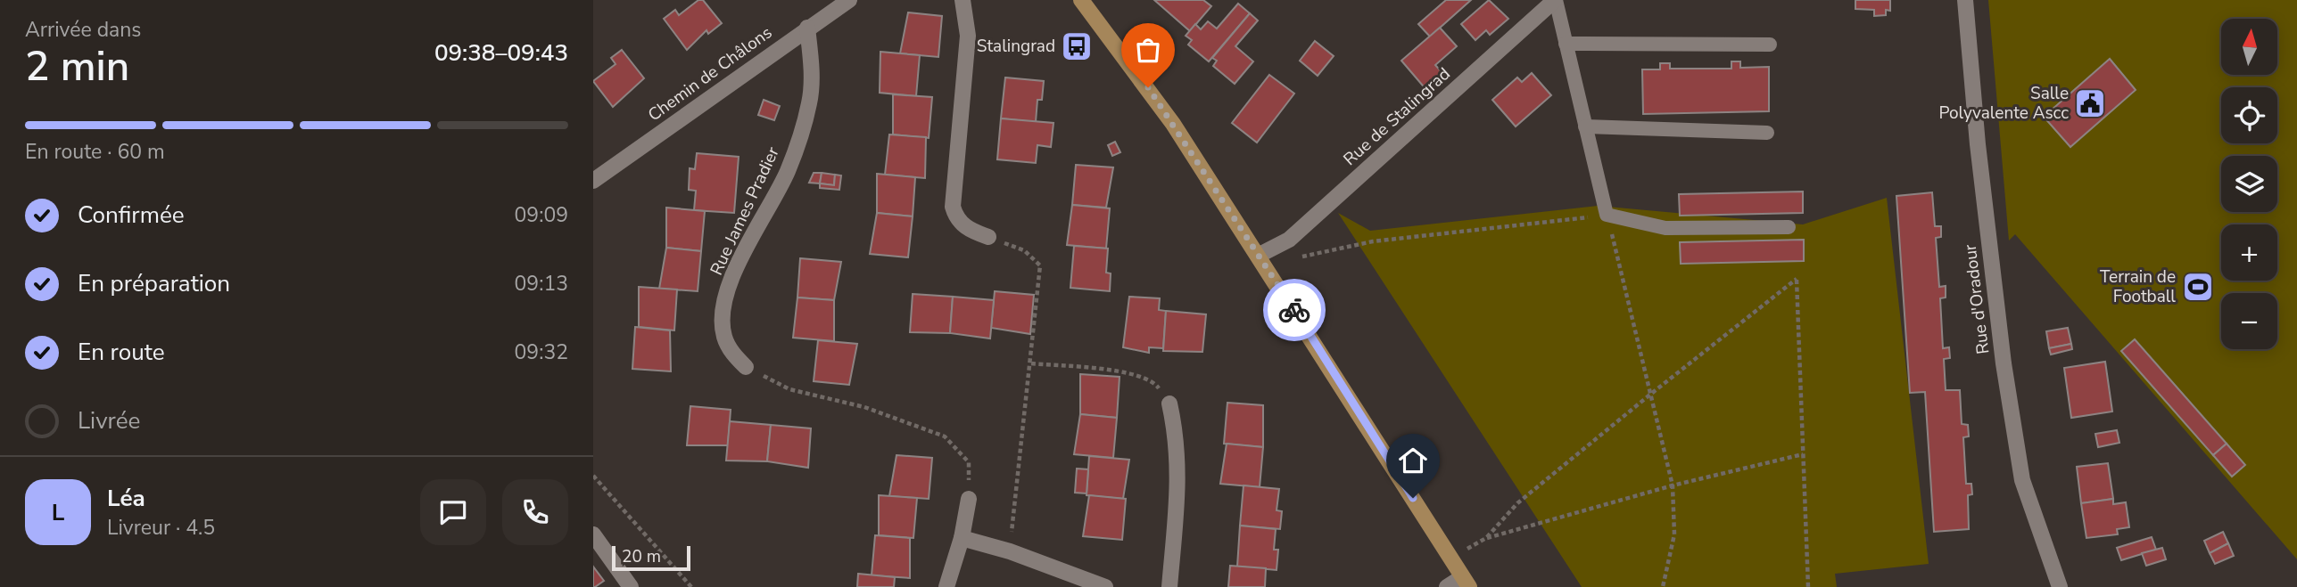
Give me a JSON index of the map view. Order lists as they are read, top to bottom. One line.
{"streets":{"street":["Chemin de Châlons","Rue de Stalingrad","Rue James Pradier","Rue d'Oradour"]},"crossings":[["Chemin de Châlons","Rue James Pradier"]],"places":{"bus stop":["Stalingrad"],"public building":["Salle Polyvalente Ascc"],"sports":["Terrain de Football"]},"scale_bar":"20 m","north":"top","page":{"heading":["2 min","Arrivée dans","09:38–09:43"],"panel":["Léa","Livreur · 4.5"],"map_buttons":["+","−"],"bar":"En route · 60 m","list":[["Confirmée","09:09"],["En préparation","09:13"],["En route","09:32"],"Livrée"],"round":"L","scale":"20 m"}}
